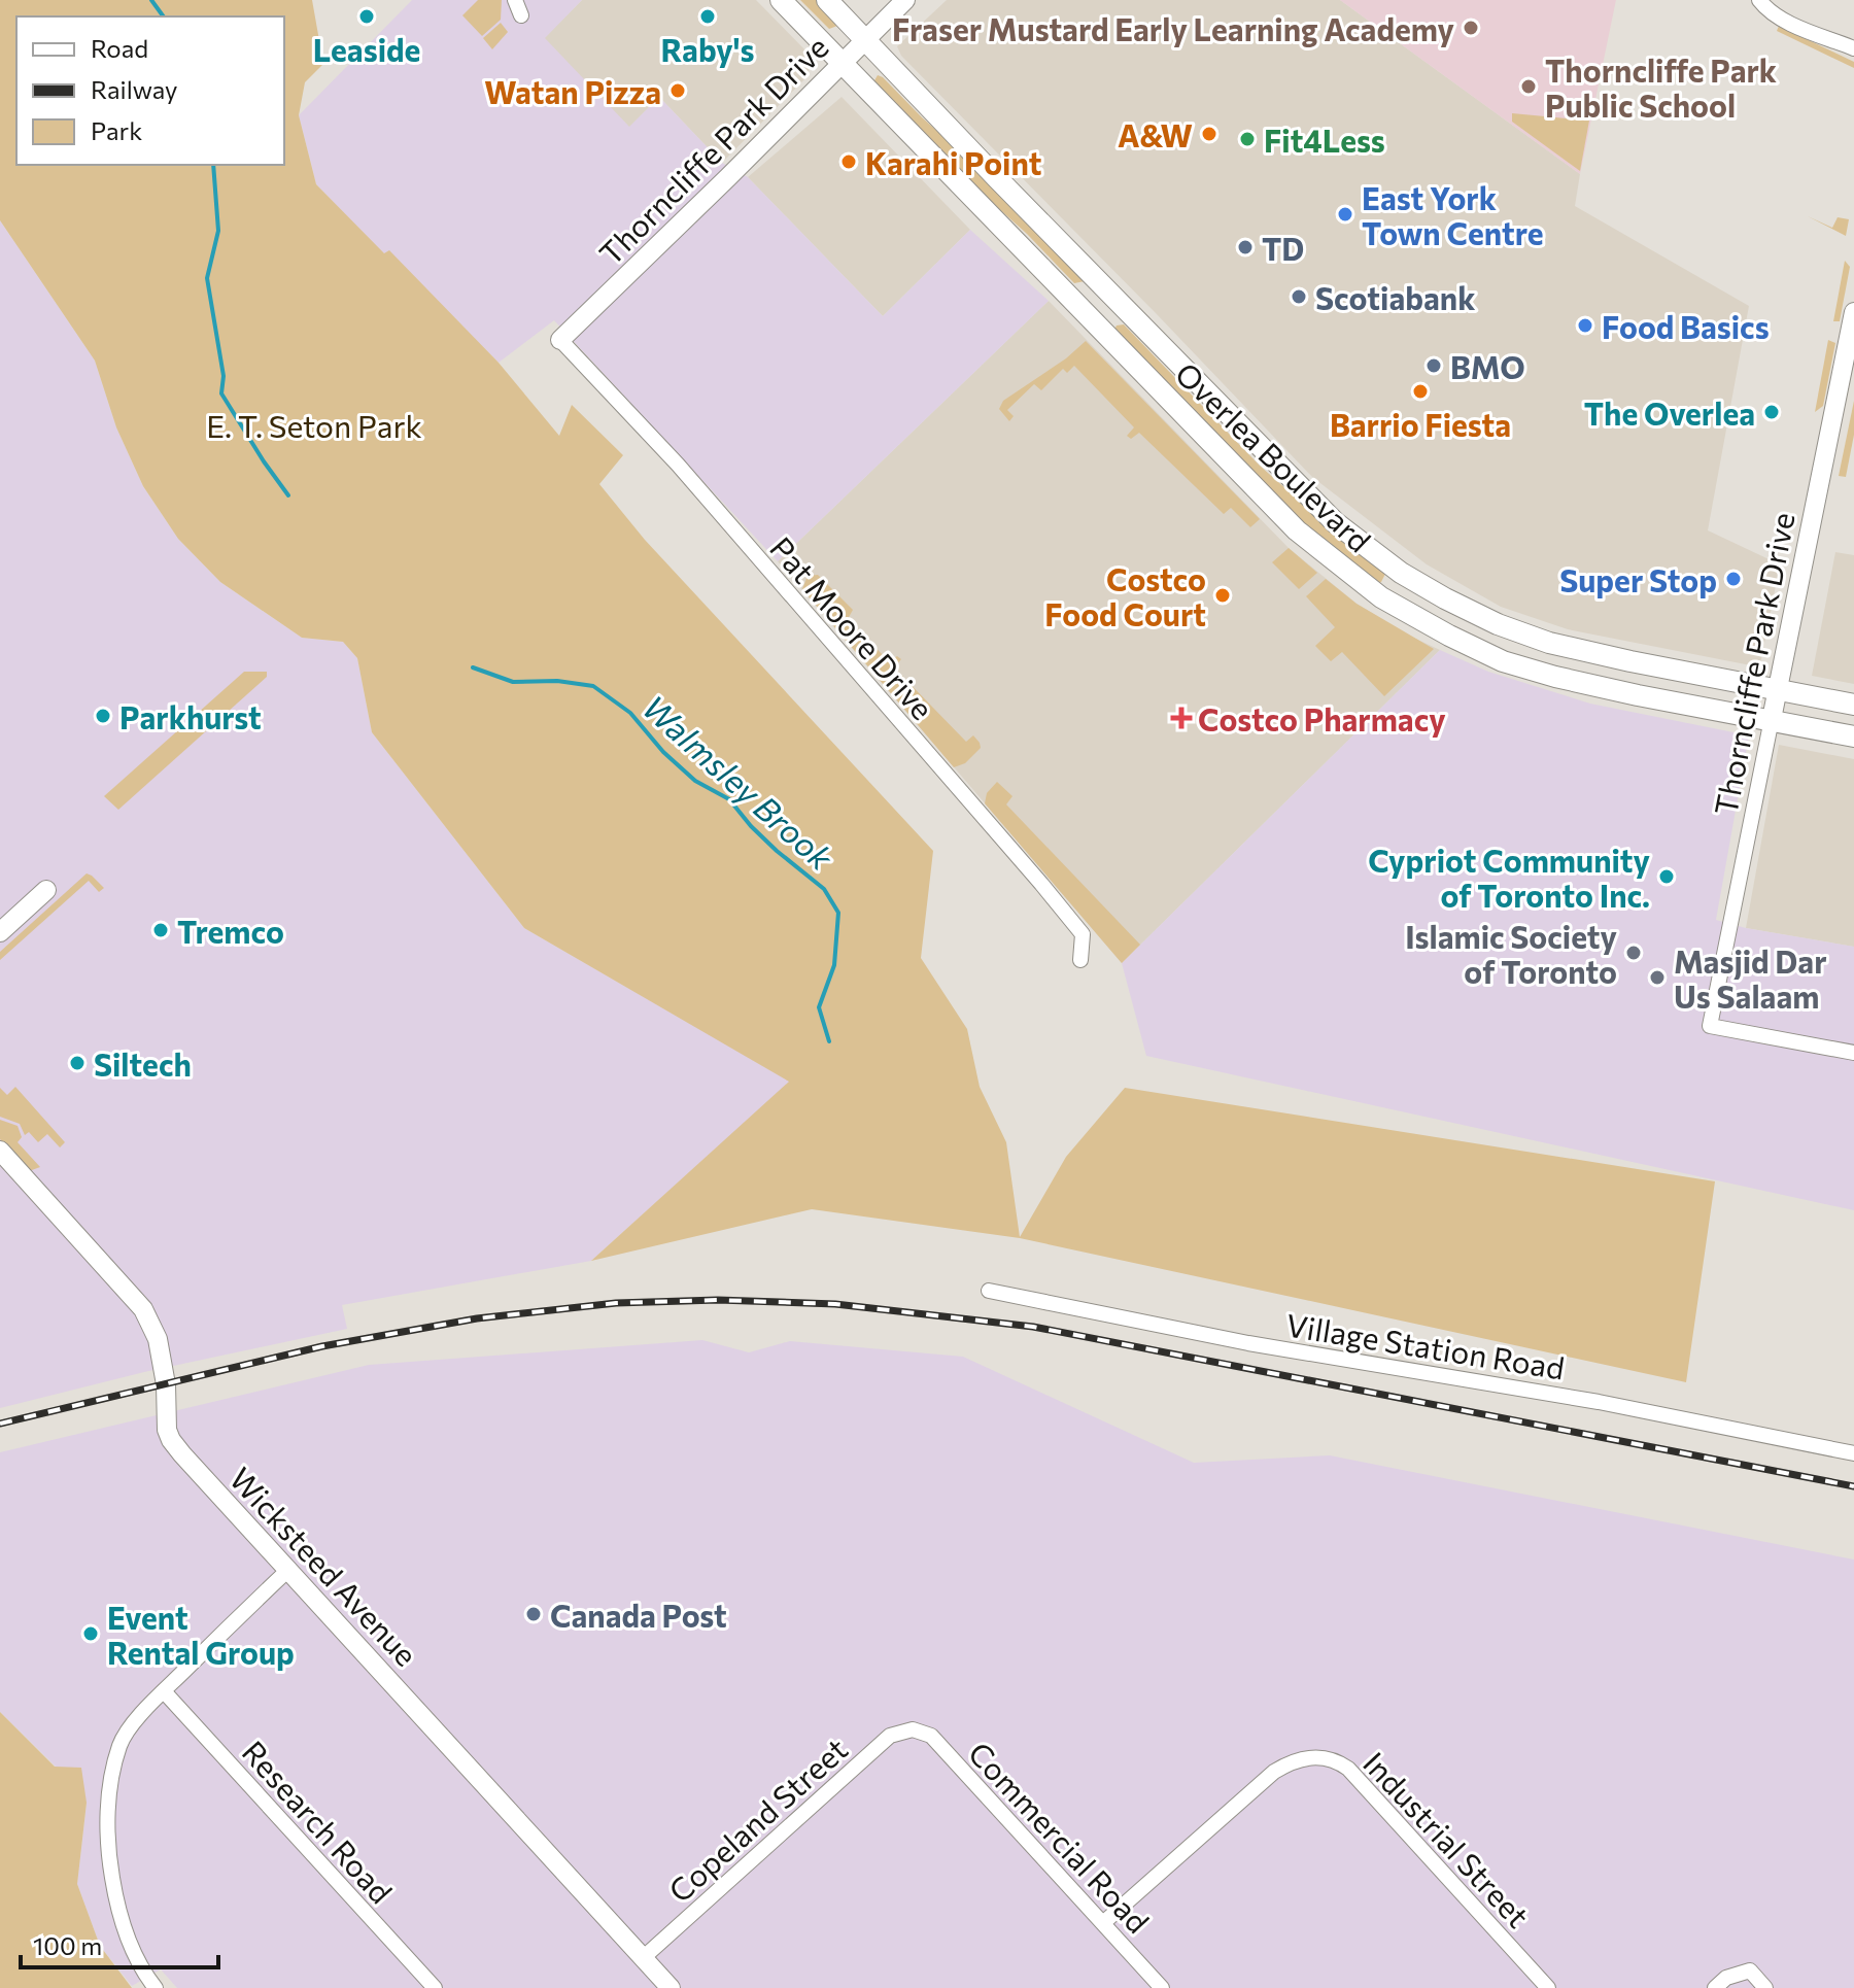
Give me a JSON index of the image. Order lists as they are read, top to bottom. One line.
{"streets":{"main road":["Overlea Boulevard"],"street":["Thorncliffe Park Drive","Pat Moore Drive","Village Station Road","Wicksteed Avenue","Copeland Street","Research Road","Commercial Road","Industrial Street"]},"crossings":[["Thorncliffe Park Drive","Overlea Boulevard"],["Thorncliffe Park Drive","Pat Moore Drive"],["Wicksteed Avenue","Copeland Street"],["Copeland Street","Commercial Road"],["Commercial Road","Industrial Street"]],"water":["Walmsley Brook"],"parks":["E. T. Seton Park"],"places":{"other":["Leaside","Raby's","Fraser Mustard Early Learning Academy","Thorncliffe Park Public School","Watan Pizza","A&W","Fit4Less","Karahi Point","East York Town Centre","TD","Scotiabank","Food Basics","BMO","Barrio Fiesta","The Overlea","Super Stop","Costco Food Court","Parkhurst","Cypriot Community of Toronto Inc.","Tremco","Islamic Society of Toronto","Masjid Dar Us Salaam","Siltech","Canada Post","Event Rental Group"],"health":["Costco Pharmacy"]},"legend":["Road","Railway","Park"],"scale_bar":"100 m"}
